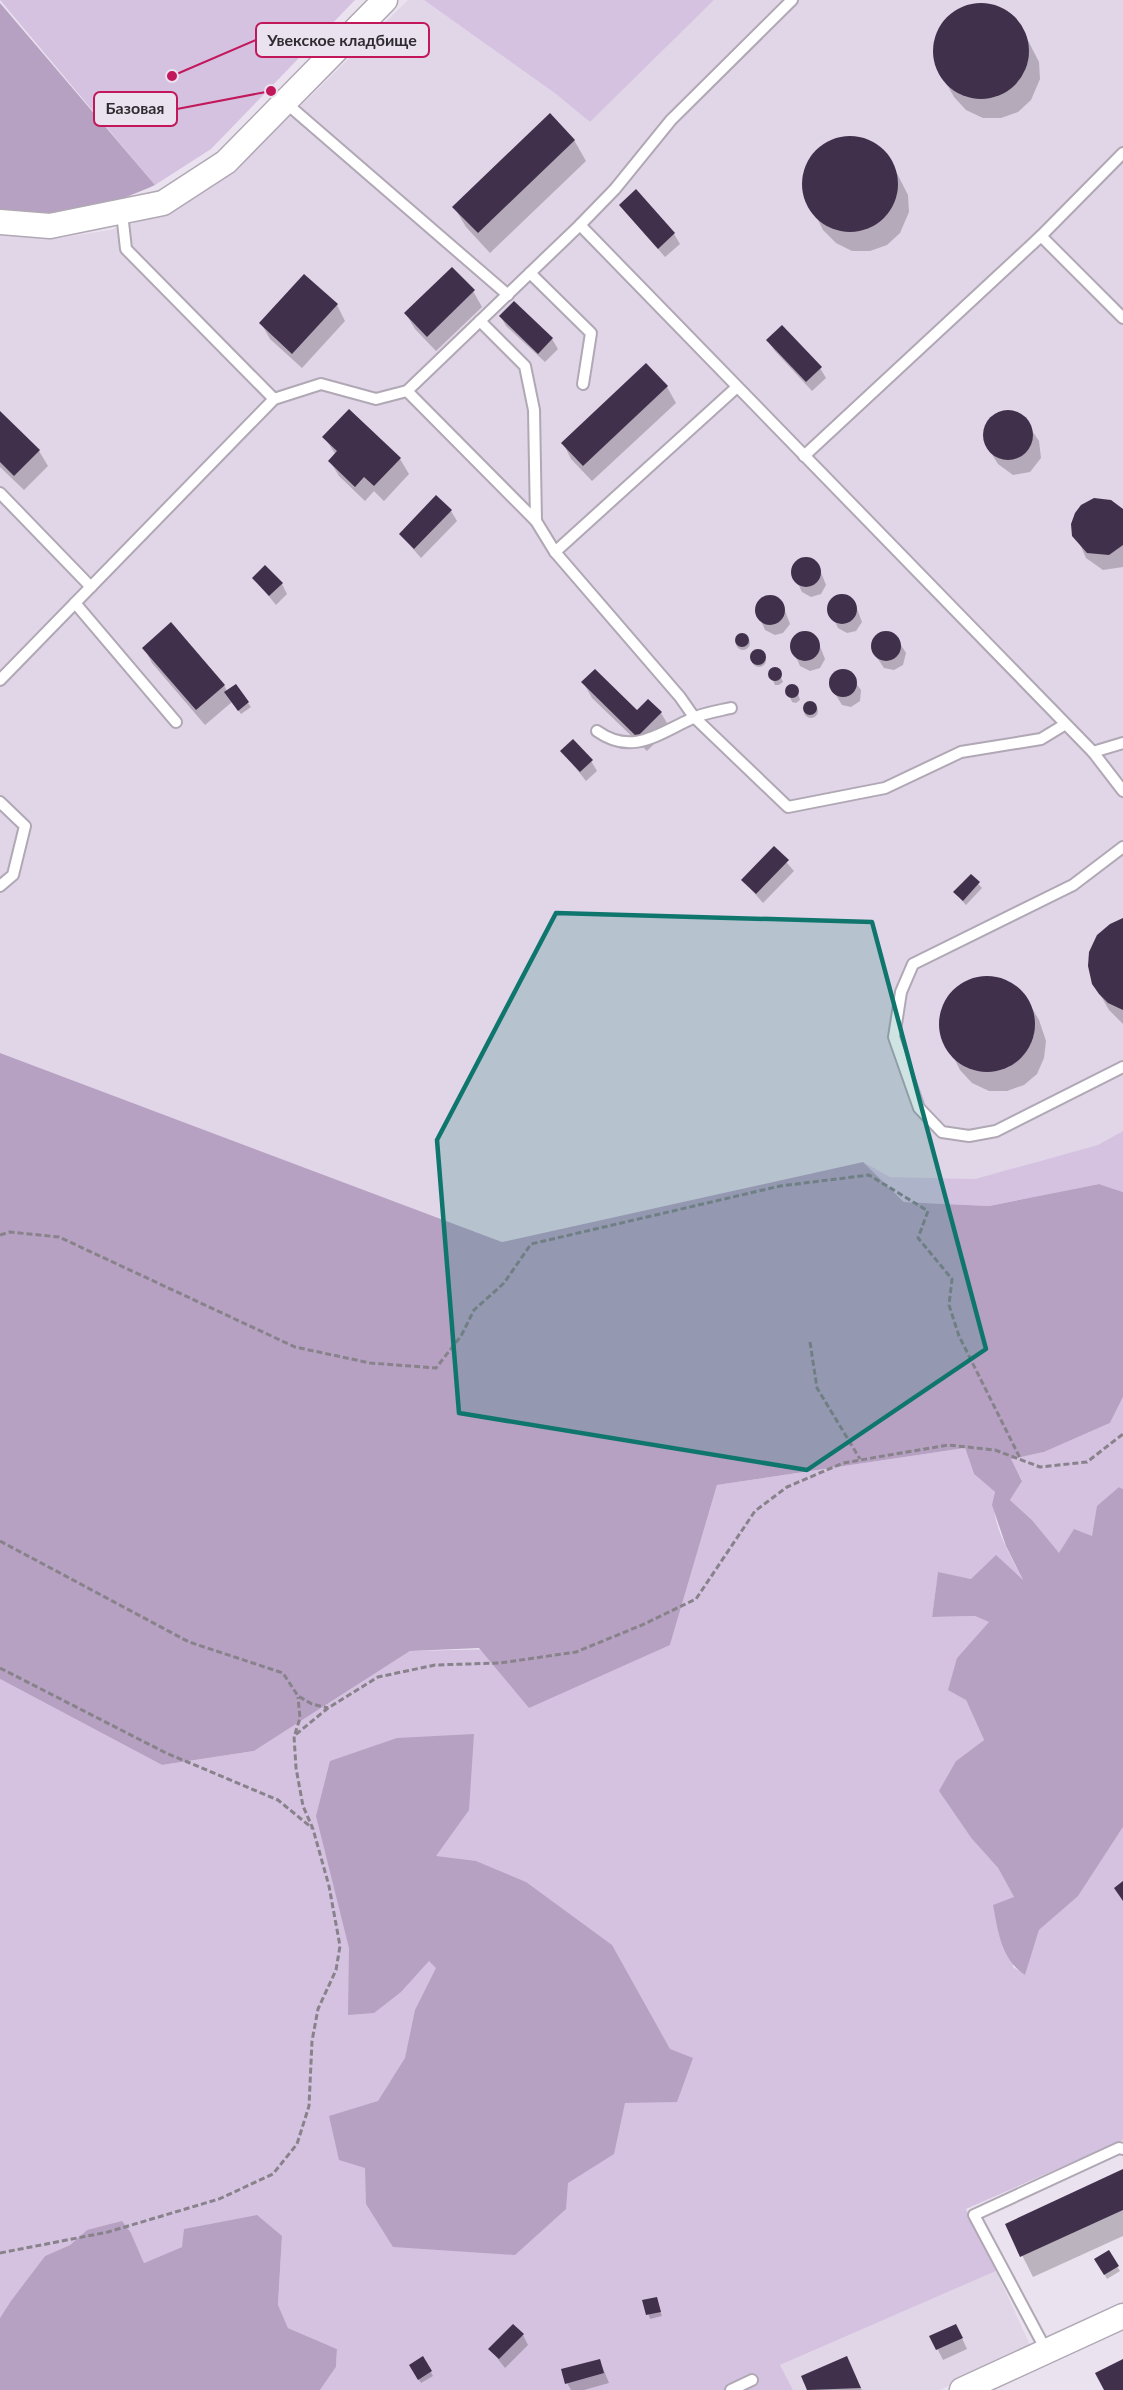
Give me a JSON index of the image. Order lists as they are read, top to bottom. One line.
{"places":["Увекское кладбище","Базовая"]}
